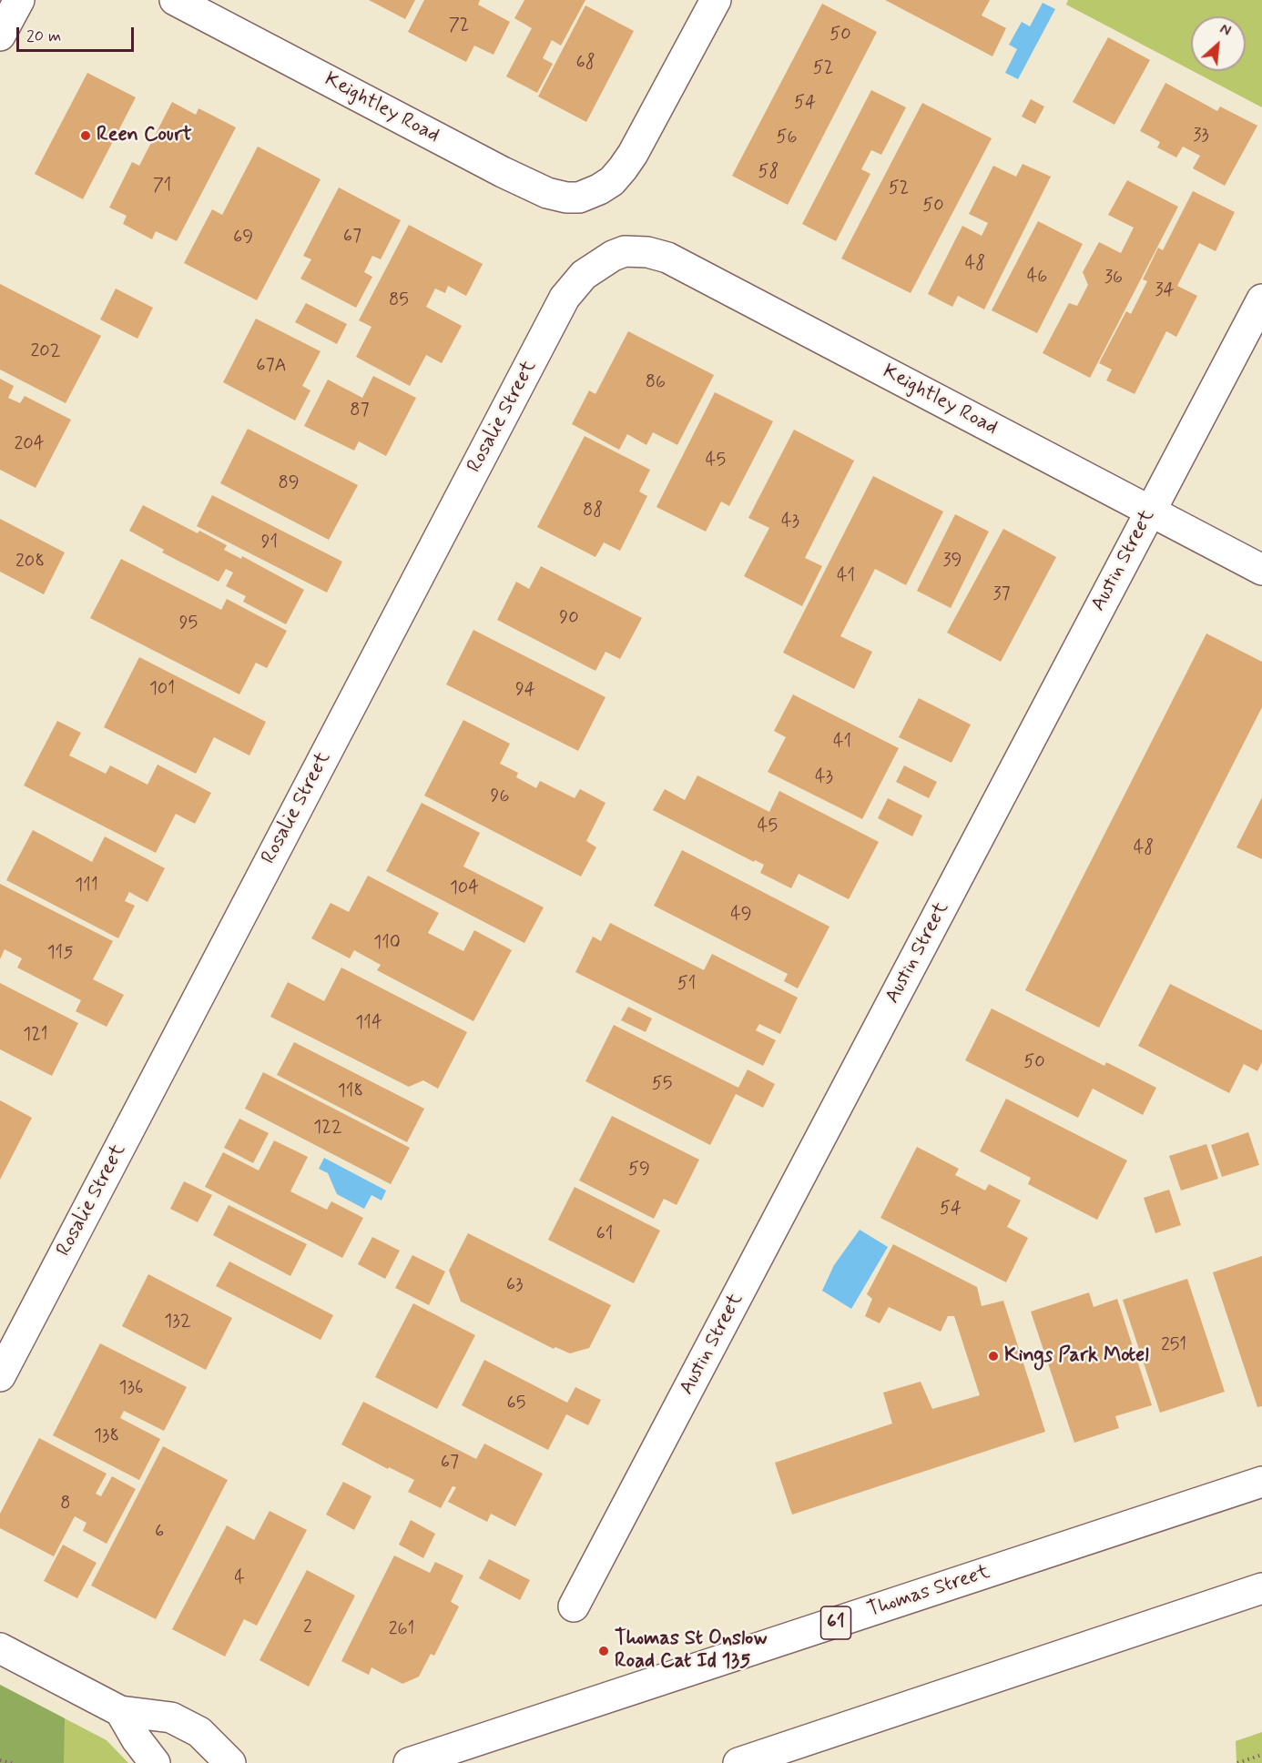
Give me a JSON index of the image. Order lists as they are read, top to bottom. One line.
{"streets":{"street":["Keightley Road","Rosalie Street","Austin Street","Thomas Street","61"]},"crossings":[["Keightley Road","Rosalie Street"],["Keightley Road","Austin Street"]],"places":["Reen Court","Kings Park Motel","Thomas St Onslow Road Cat Id 135"],"house_numbers":["72","50","68","52","54","33","56","58","71","52","50","67","69","48","46","36","34","85","202","67A","86","87","204","45","89","88","43","91","39","208","41","37","90","95","101","94","41","43","96","45","48","111","104","49","110","115","51","114","121","50","55","118","122","59","54","61","63","132","251","136","65","138","67","8","6","4","2","261"],"scale_bar":"20 m","north":"top right"}
